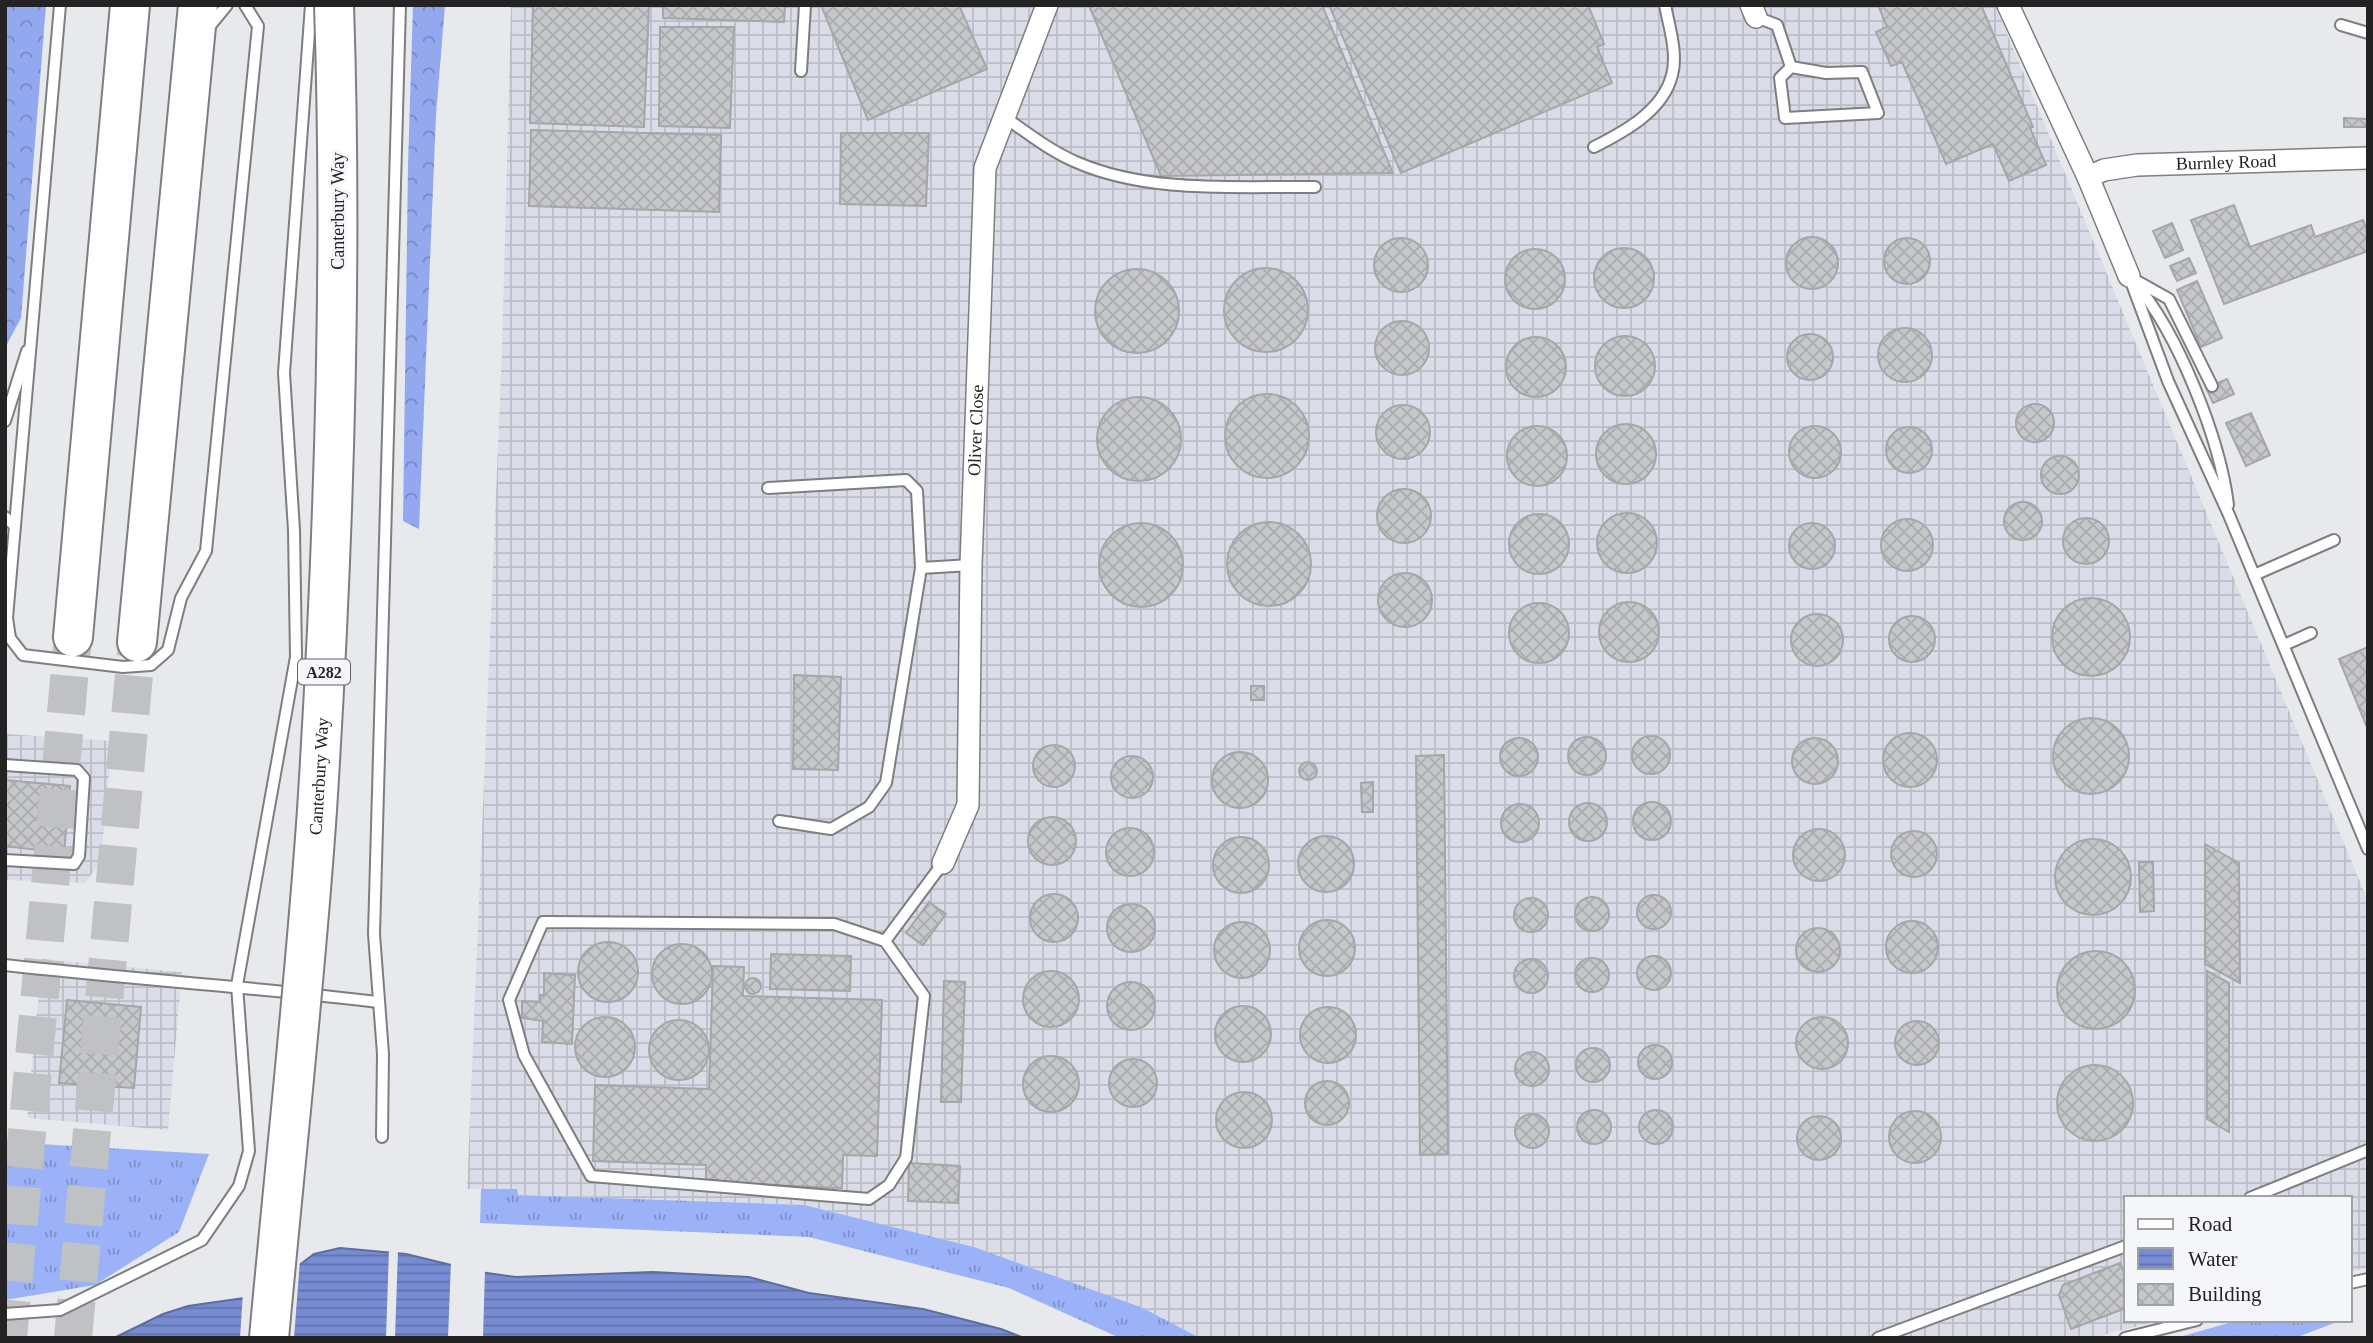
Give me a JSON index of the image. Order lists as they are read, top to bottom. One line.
{"streets":{"highway":["Canterbury Way","A282"],"street":["Burnley Road","Oliver Close"]},"legend":["Road","Water","Building"]}
